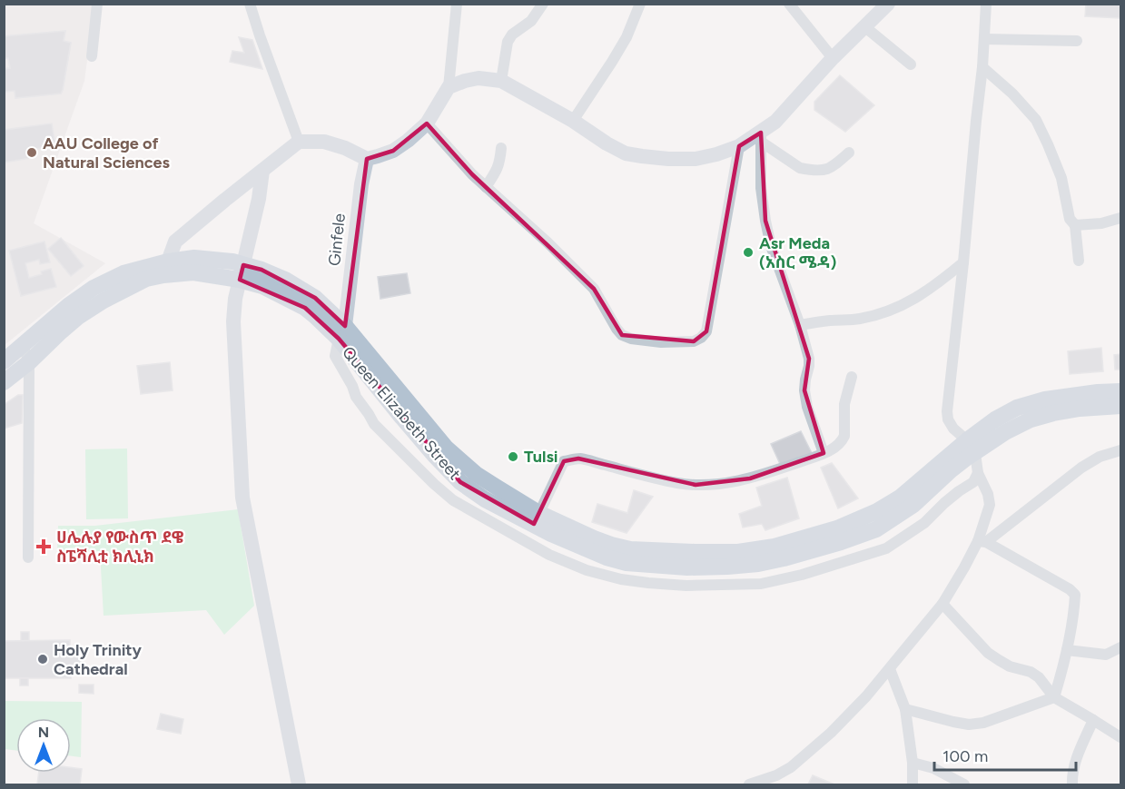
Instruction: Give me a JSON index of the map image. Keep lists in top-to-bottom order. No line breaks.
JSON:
{"streets":{"main road":["Queen Elizabeth Street"],"street":["Ginfele"]},"crossings":[["Ginfele","Queen Elizabeth Street"]],"places":{"other":["AAU College of Natural Sciences","Asr Meda (አስር ሜዳ)","Tulsi","Holy Trinity Cathedral"],"health":["ሀሌሉያ የውስጥ ደዌ ስፔሻሊቲ ክሊኒክ"]},"scale_bar":"100 m","north":"top"}
